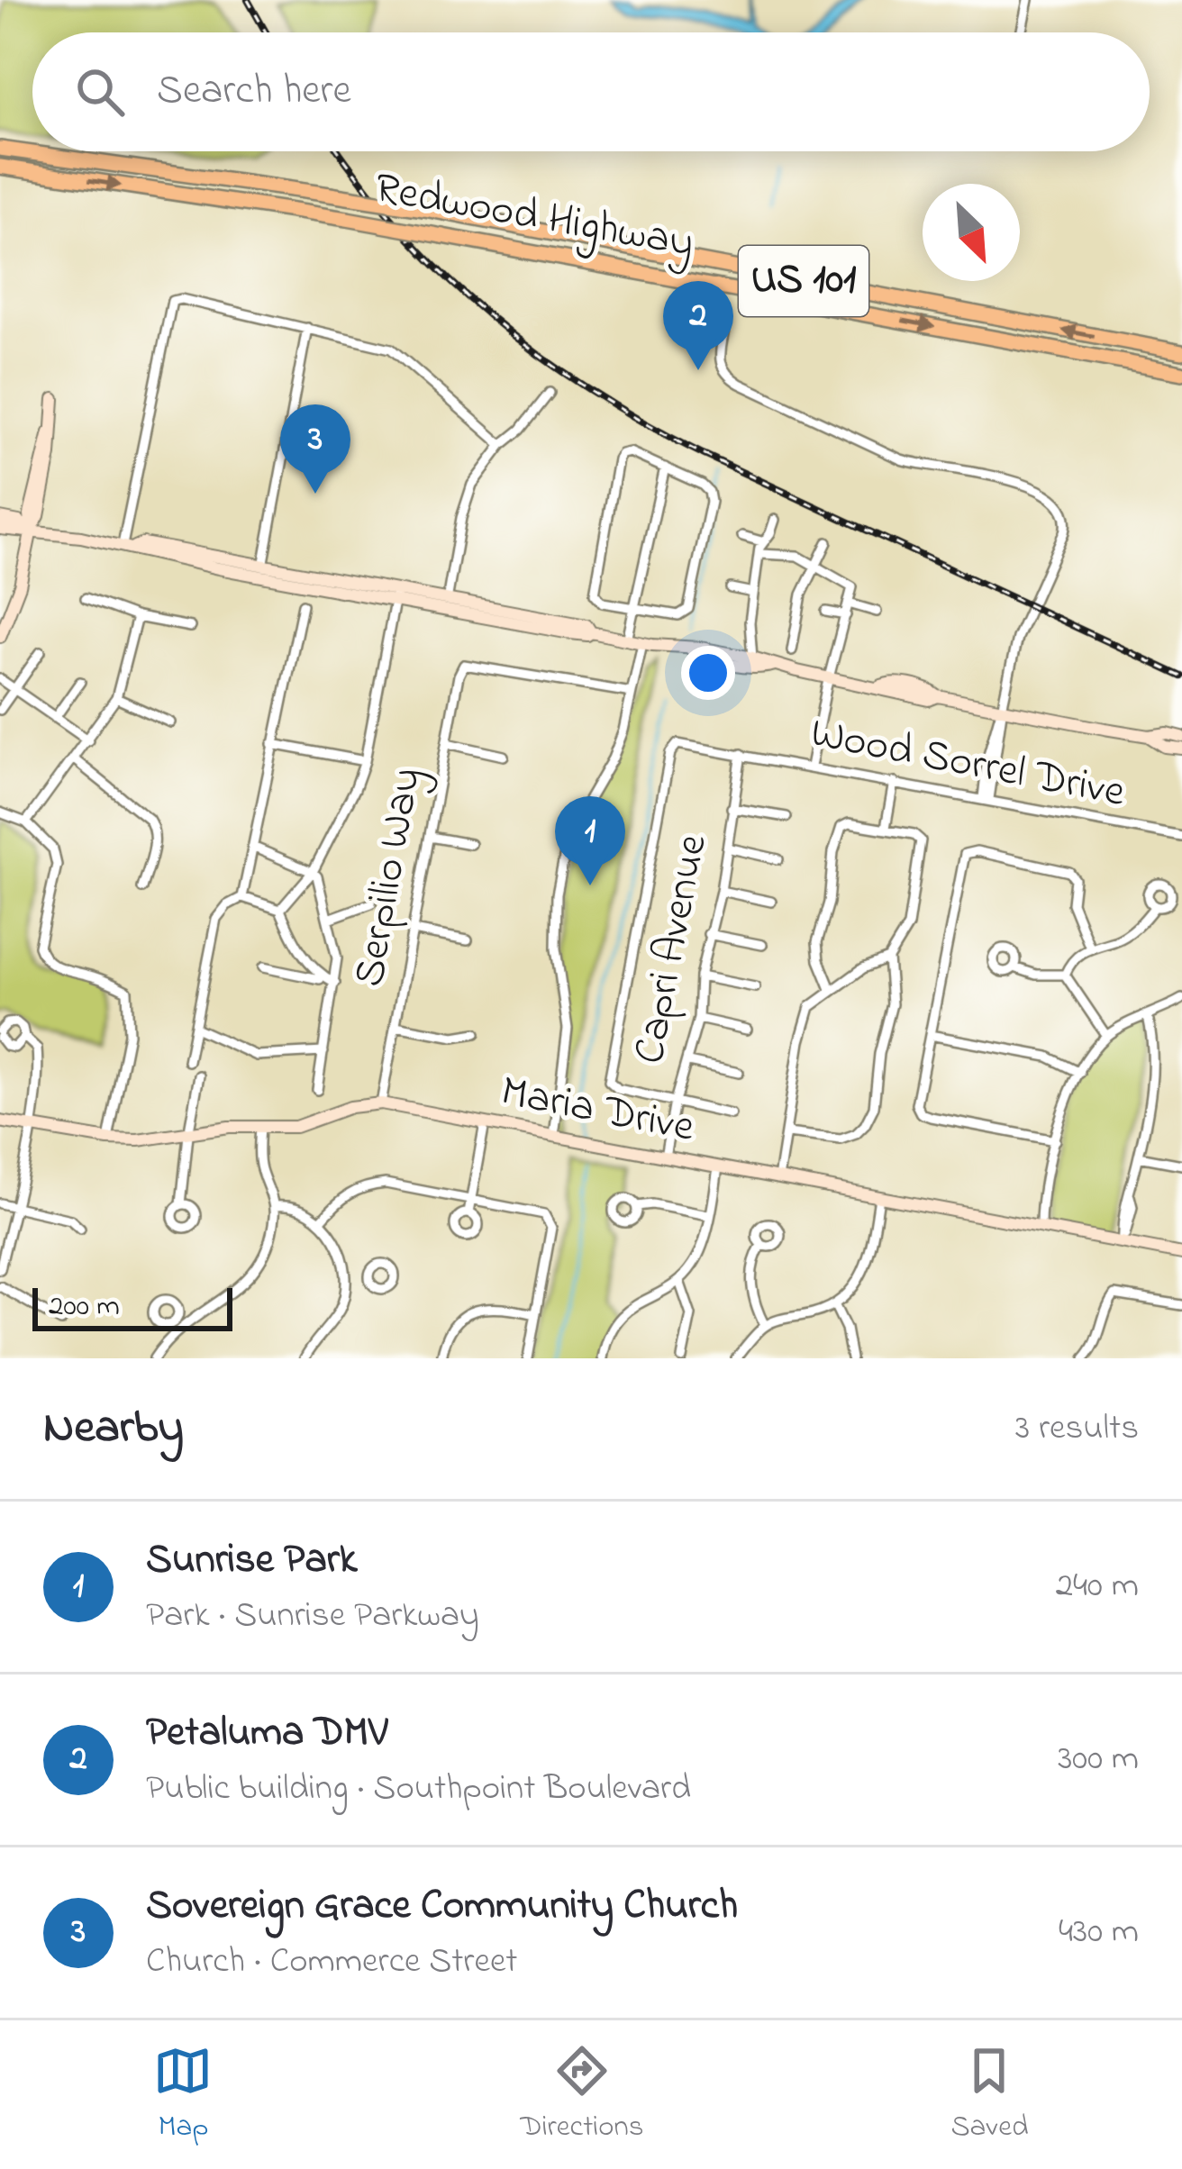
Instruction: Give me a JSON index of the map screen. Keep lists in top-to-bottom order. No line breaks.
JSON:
{"streets":{"highway":["Redwood Highway","US 101"],"street":["Wood Sorrel Drive","Serpilio Way","Capri Avenue","Maria Drive"]},"crossings":[["Wood Sorrel Drive","Capri Avenue"],["Serpilio Way","Maria Drive"],["Capri Avenue","Maria Drive"]],"scale_bar":"200 m","north":"bottom right","page":{"search":"Search here","pins":["2","3","1"],"scale":"200 m","heading":["Nearby","3 results"],"list":[{"mark":"1","name":"Sunrise Park","note":"Park · Sunrise Parkway","value":"240 m"},{"mark":"2","name":"Petaluma DMV","note":"Public building · Southpoint Boulevard","value":"300 m"},{"mark":"3","name":"Sovereign Grace Community Church","note":"Church · Commerce Street","value":"430 m"}],"nav":["Map","Directions","Saved"]}}
